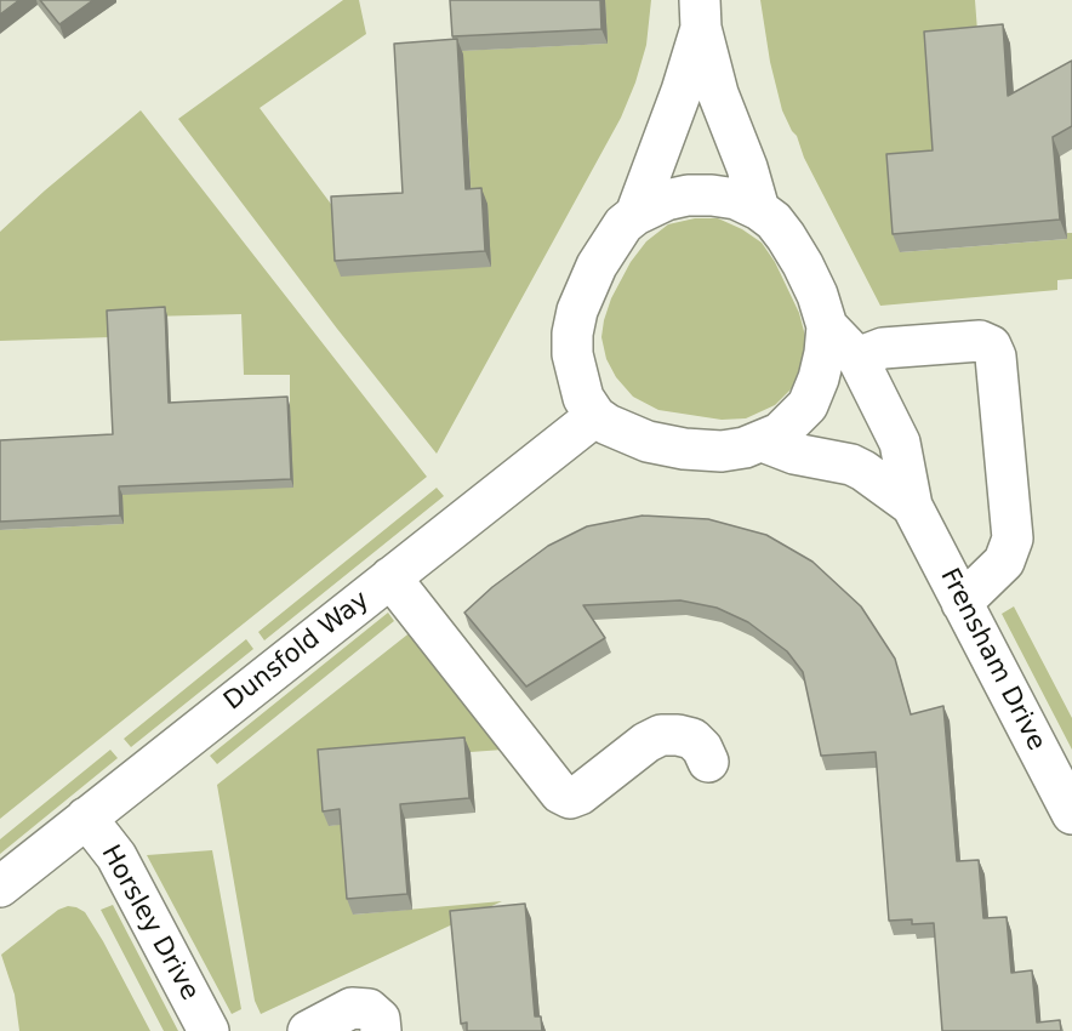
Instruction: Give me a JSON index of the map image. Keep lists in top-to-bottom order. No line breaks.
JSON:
{"streets":{"street":["Dunsfold Way","Frensham Drive","Horsley Drive"]},"crossings":[["Dunsfold Way","Frensham Drive"],["Dunsfold Way","Horsley Drive"]]}
